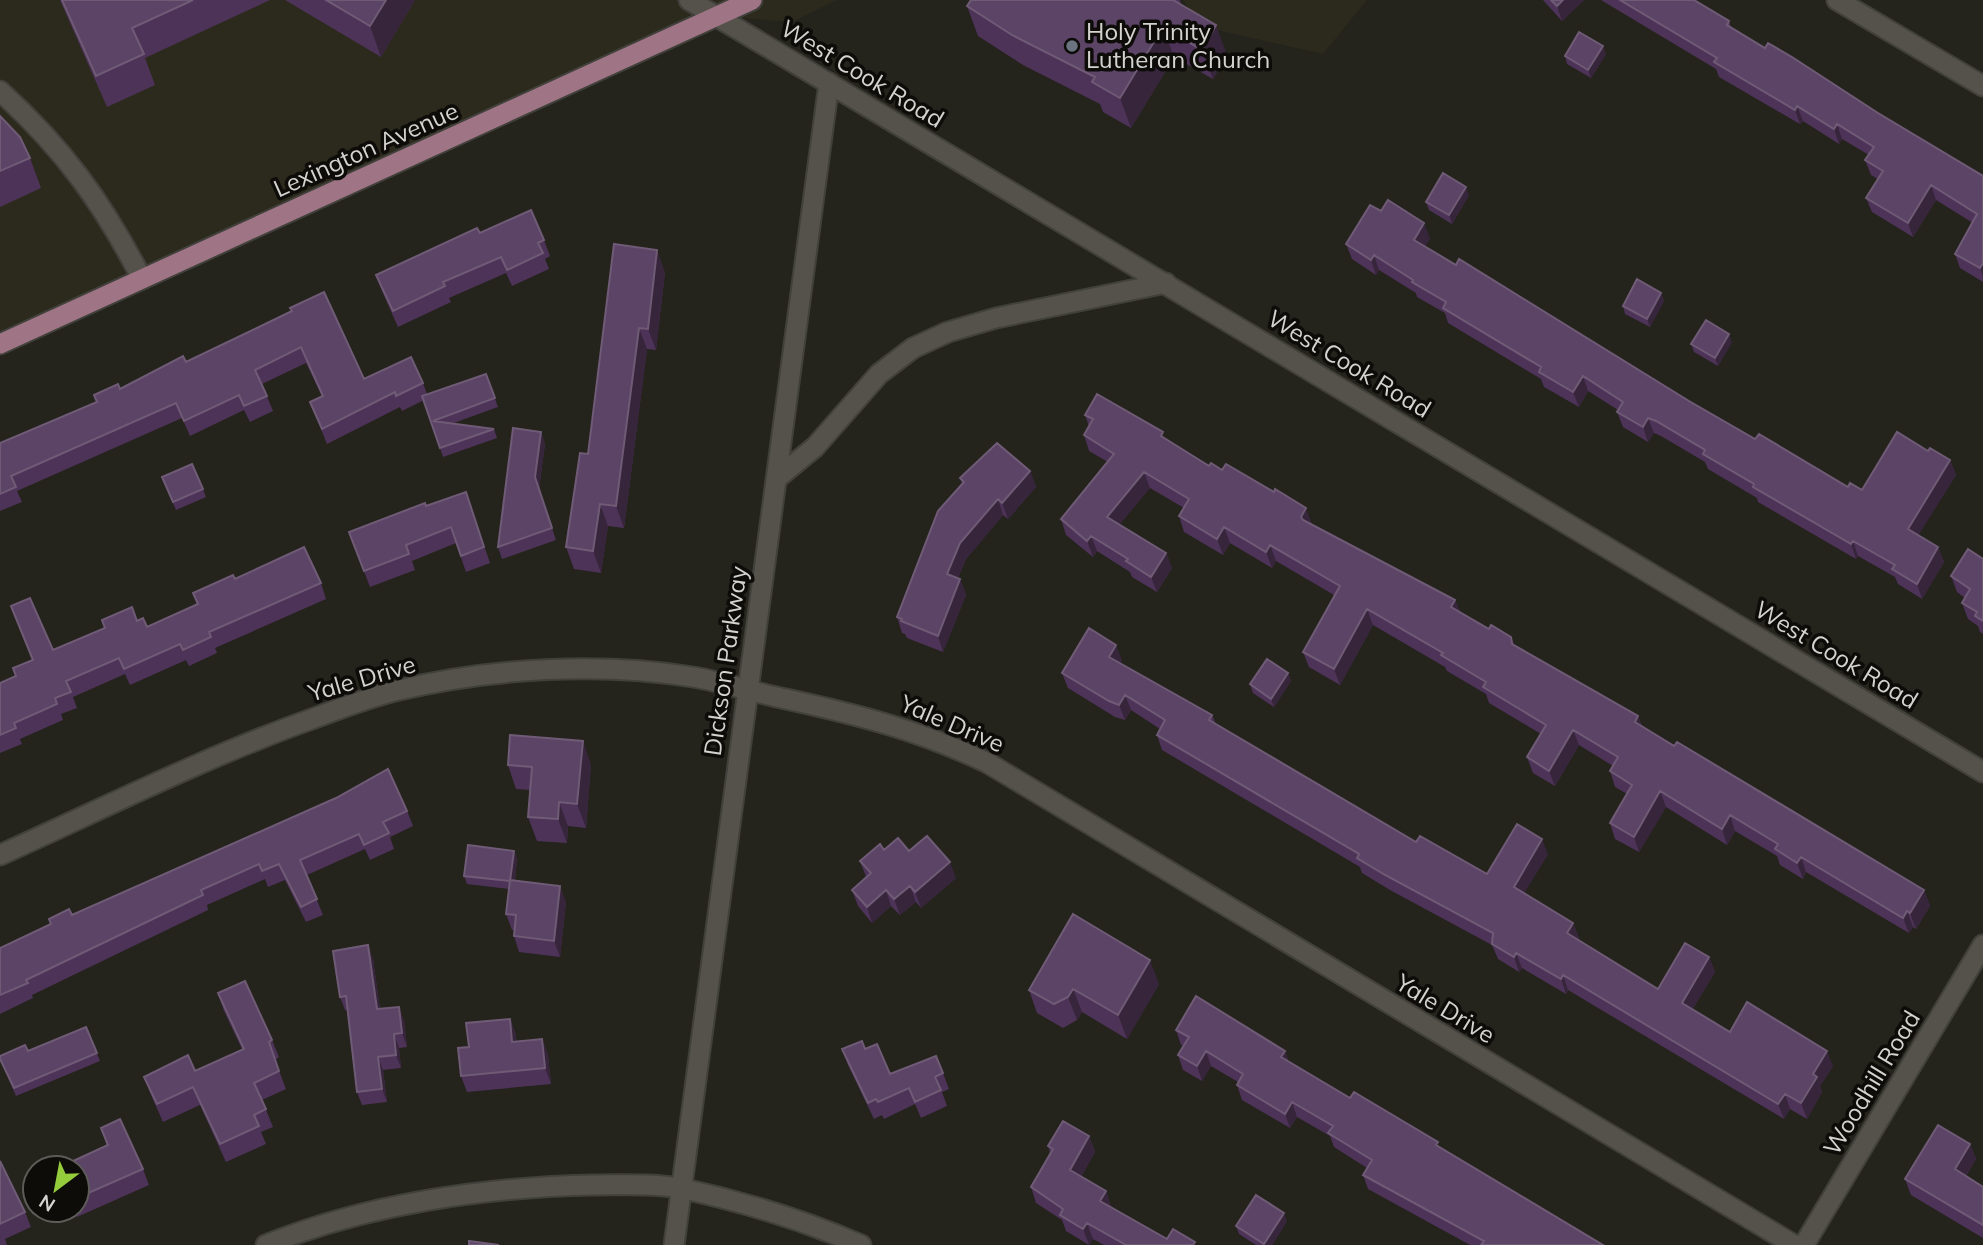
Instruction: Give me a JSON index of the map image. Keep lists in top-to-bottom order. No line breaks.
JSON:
{"streets":{"main road":["Lexington Avenue"],"street":["West Cook Road","Dickson Parkway","Yale Drive","Woodhill Road"]},"crossings":[["West Cook Road","Lexington Avenue"],["West Cook Road","Dickson Parkway"],["Dickson Parkway","Yale Drive"]],"places":["Holy Trinity Lutheran Church"],"north":"bottom left"}
